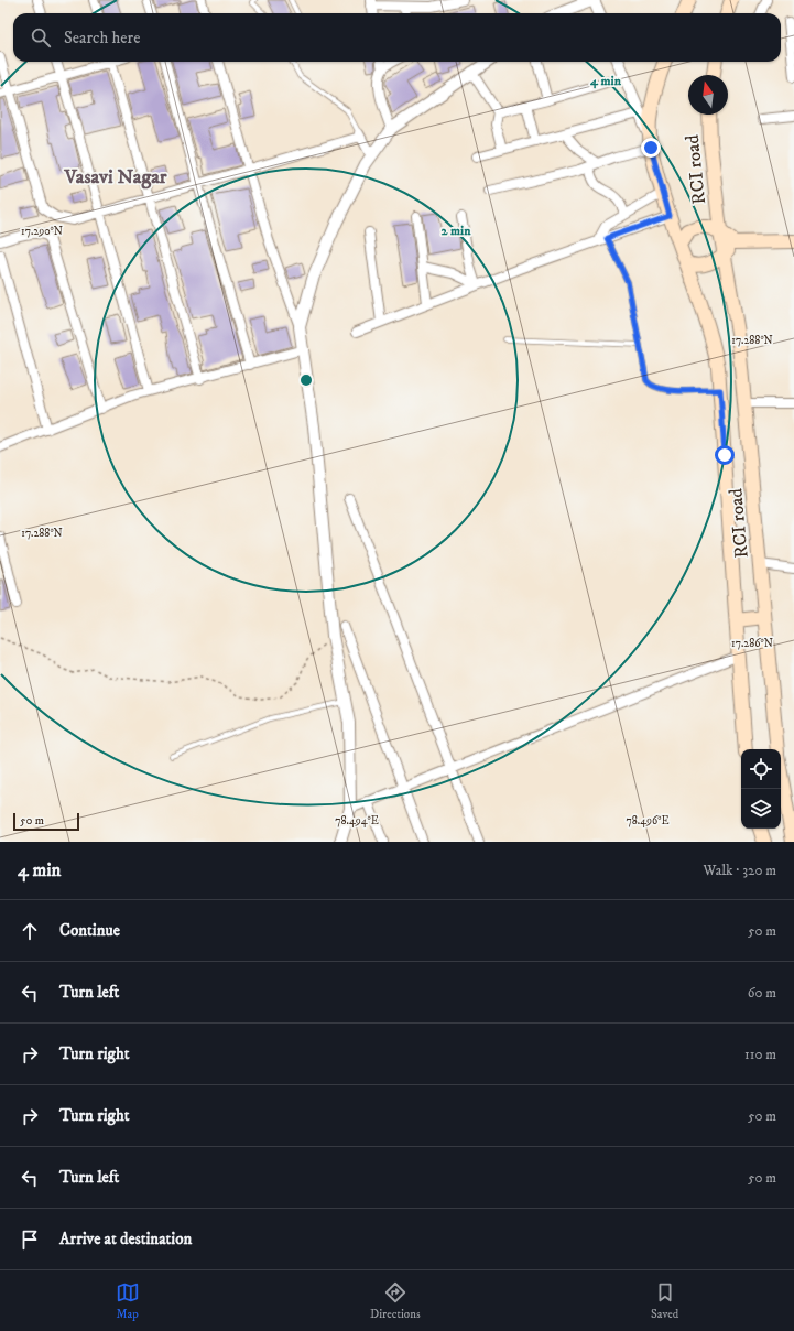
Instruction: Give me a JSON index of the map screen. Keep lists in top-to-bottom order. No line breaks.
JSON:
{"streets":{"main road":["RCI road"]},"districts":["Vasavi Nagar"],"scale_bar":"50 m","north":"top","page":{"search":"Search here","scale":"50 m","heading":["4 min","Walk · 320 m"],"list":[["Continue","50 m"],["Turn left","60 m"],["Turn right","110 m"],["Turn right","50 m"],["Turn left","50 m"],"Arrive at destination"],"nav":["Map","Directions","Saved"]},"coordinates":["17.290°N","17.288°N","17.286°N","78.494°E","78.496°E"],"rings":["4 min","2 min"]}
